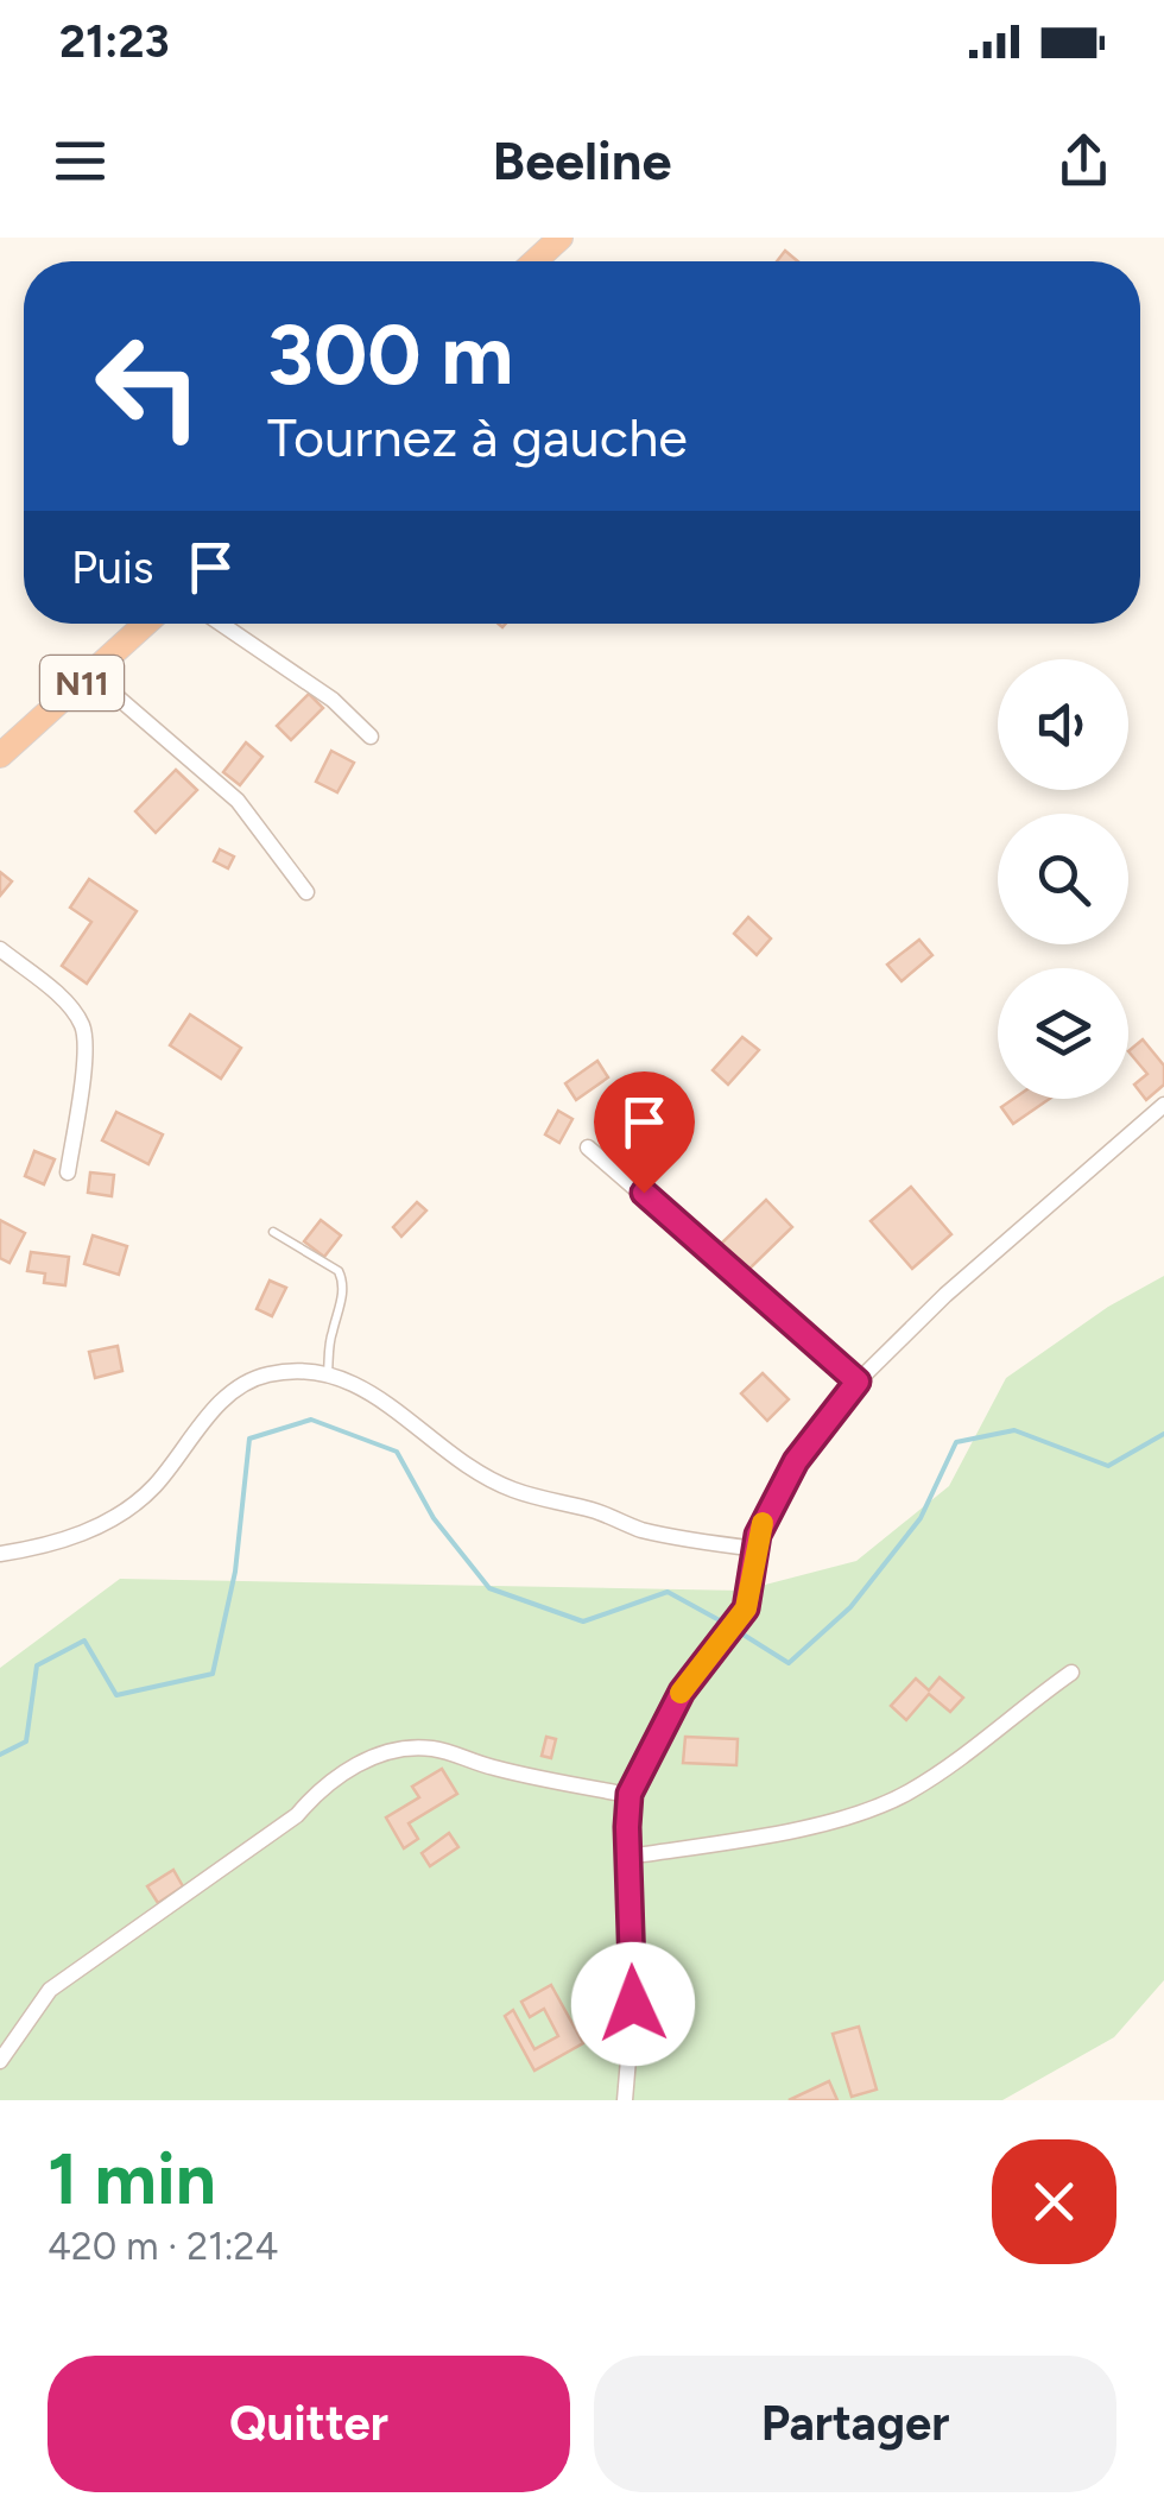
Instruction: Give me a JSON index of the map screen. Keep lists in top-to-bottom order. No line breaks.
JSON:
{"streets":{"highway":["N11"]},"page":{"status":"21:23","header":"Beeline","turn":["300 m","Tournez à gauche"],"then":"Puis","heading":["1 min","420 m · 21:24"],"buttons":["Quitter","Partager"]}}
